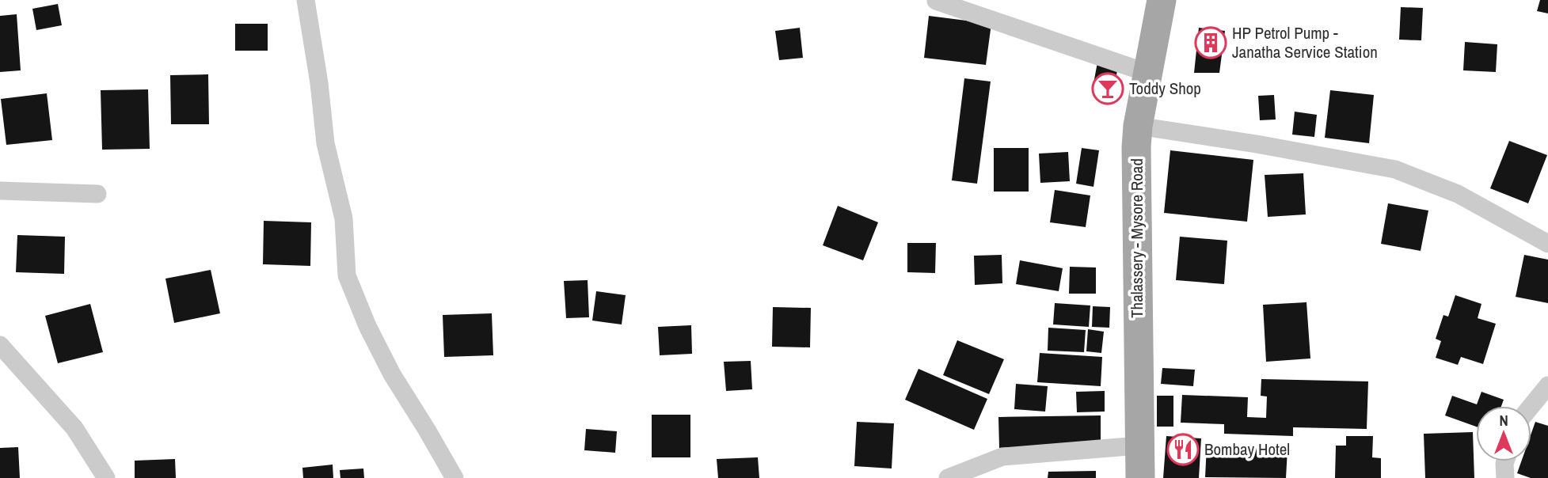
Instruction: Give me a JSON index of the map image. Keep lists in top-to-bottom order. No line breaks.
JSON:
{"streets":{"main road":["Thalassery - Mysore Road"]},"places":{"building":["HP Petrol Pump - Janatha Service Station"],"bar":["Toddy Shop"],"restaurant":["Bombay Hotel"]},"north":"top"}
